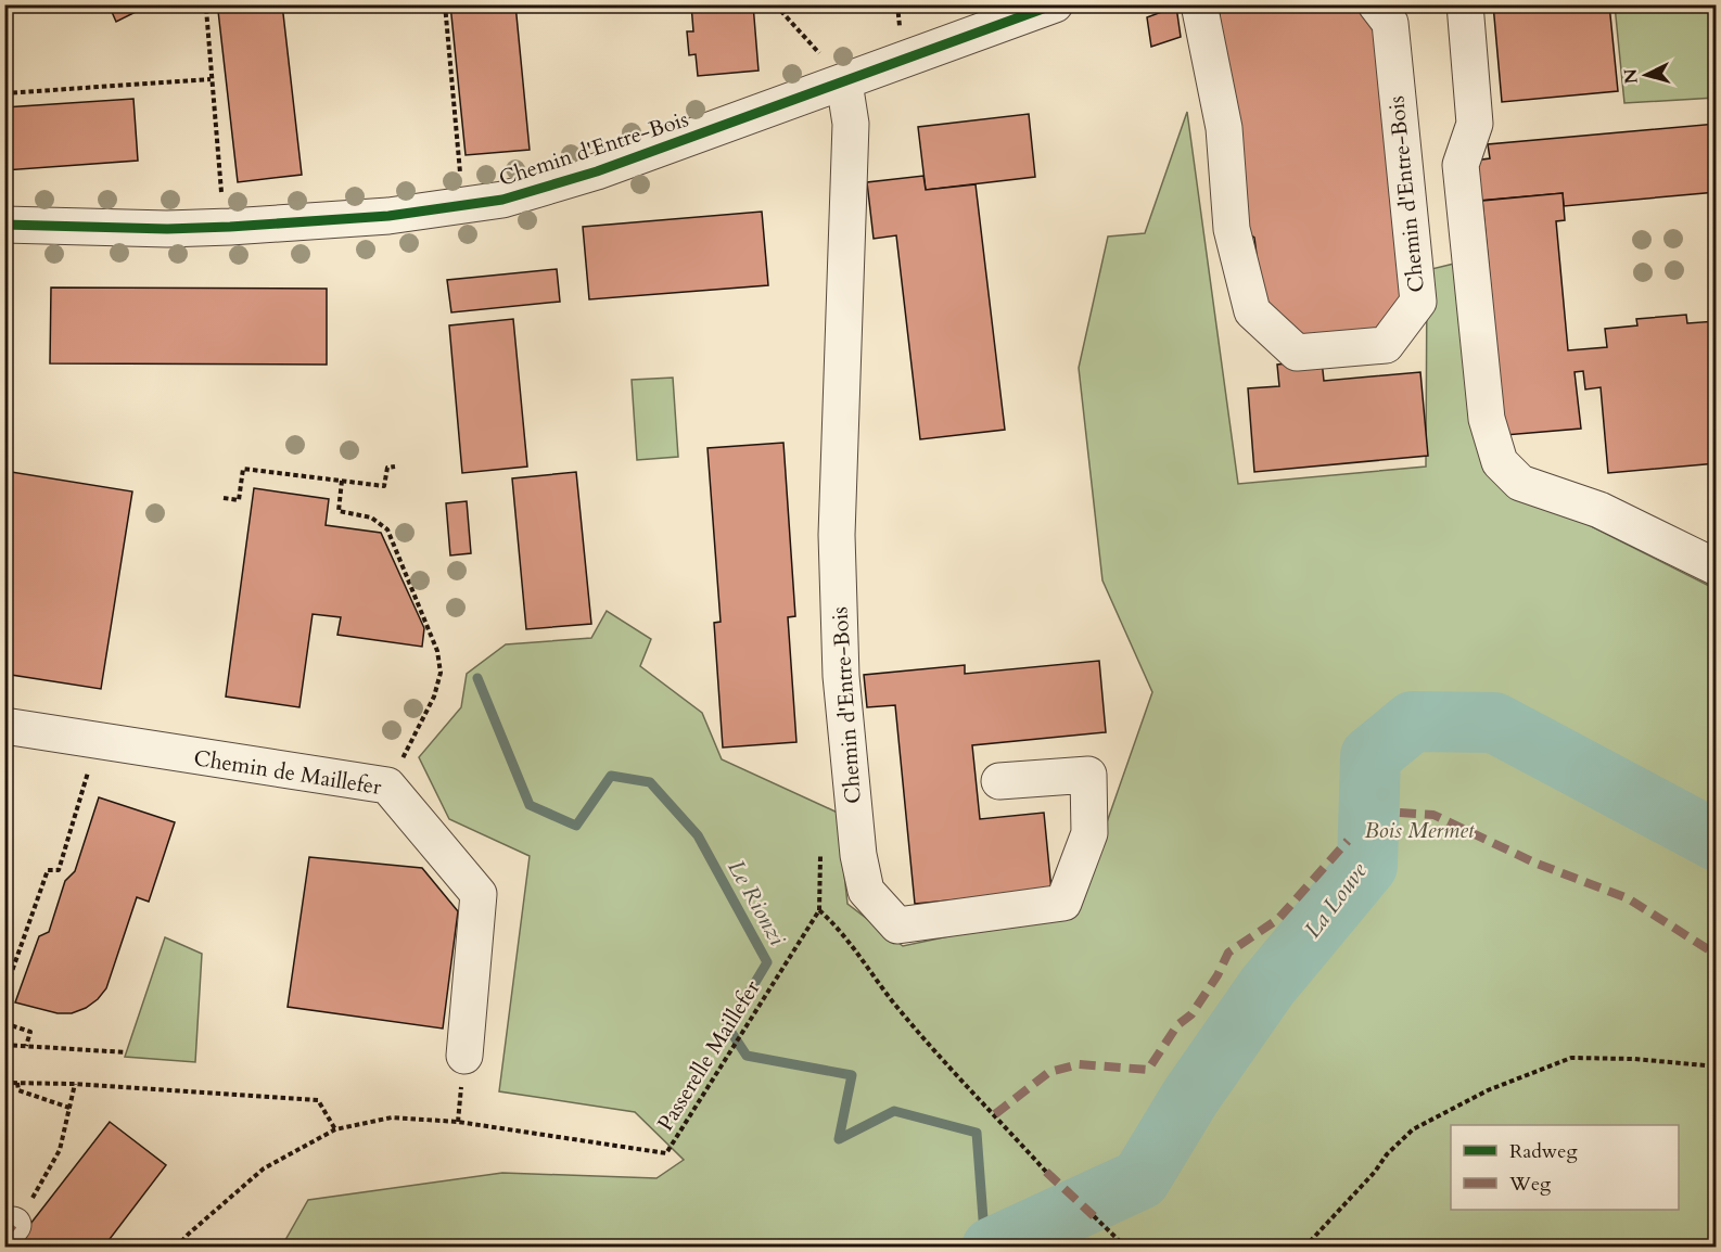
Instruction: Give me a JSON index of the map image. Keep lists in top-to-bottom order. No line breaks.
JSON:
{"streets":{"street":["Chemin d'Entre-Bois","Chemin de Maillefer"],"path":["Passerelle Maillefer"]},"water":["La Louve","Le Rionzi"],"parks":["Bois Mermet"],"legend":["Radweg","Weg"],"north":"left"}
